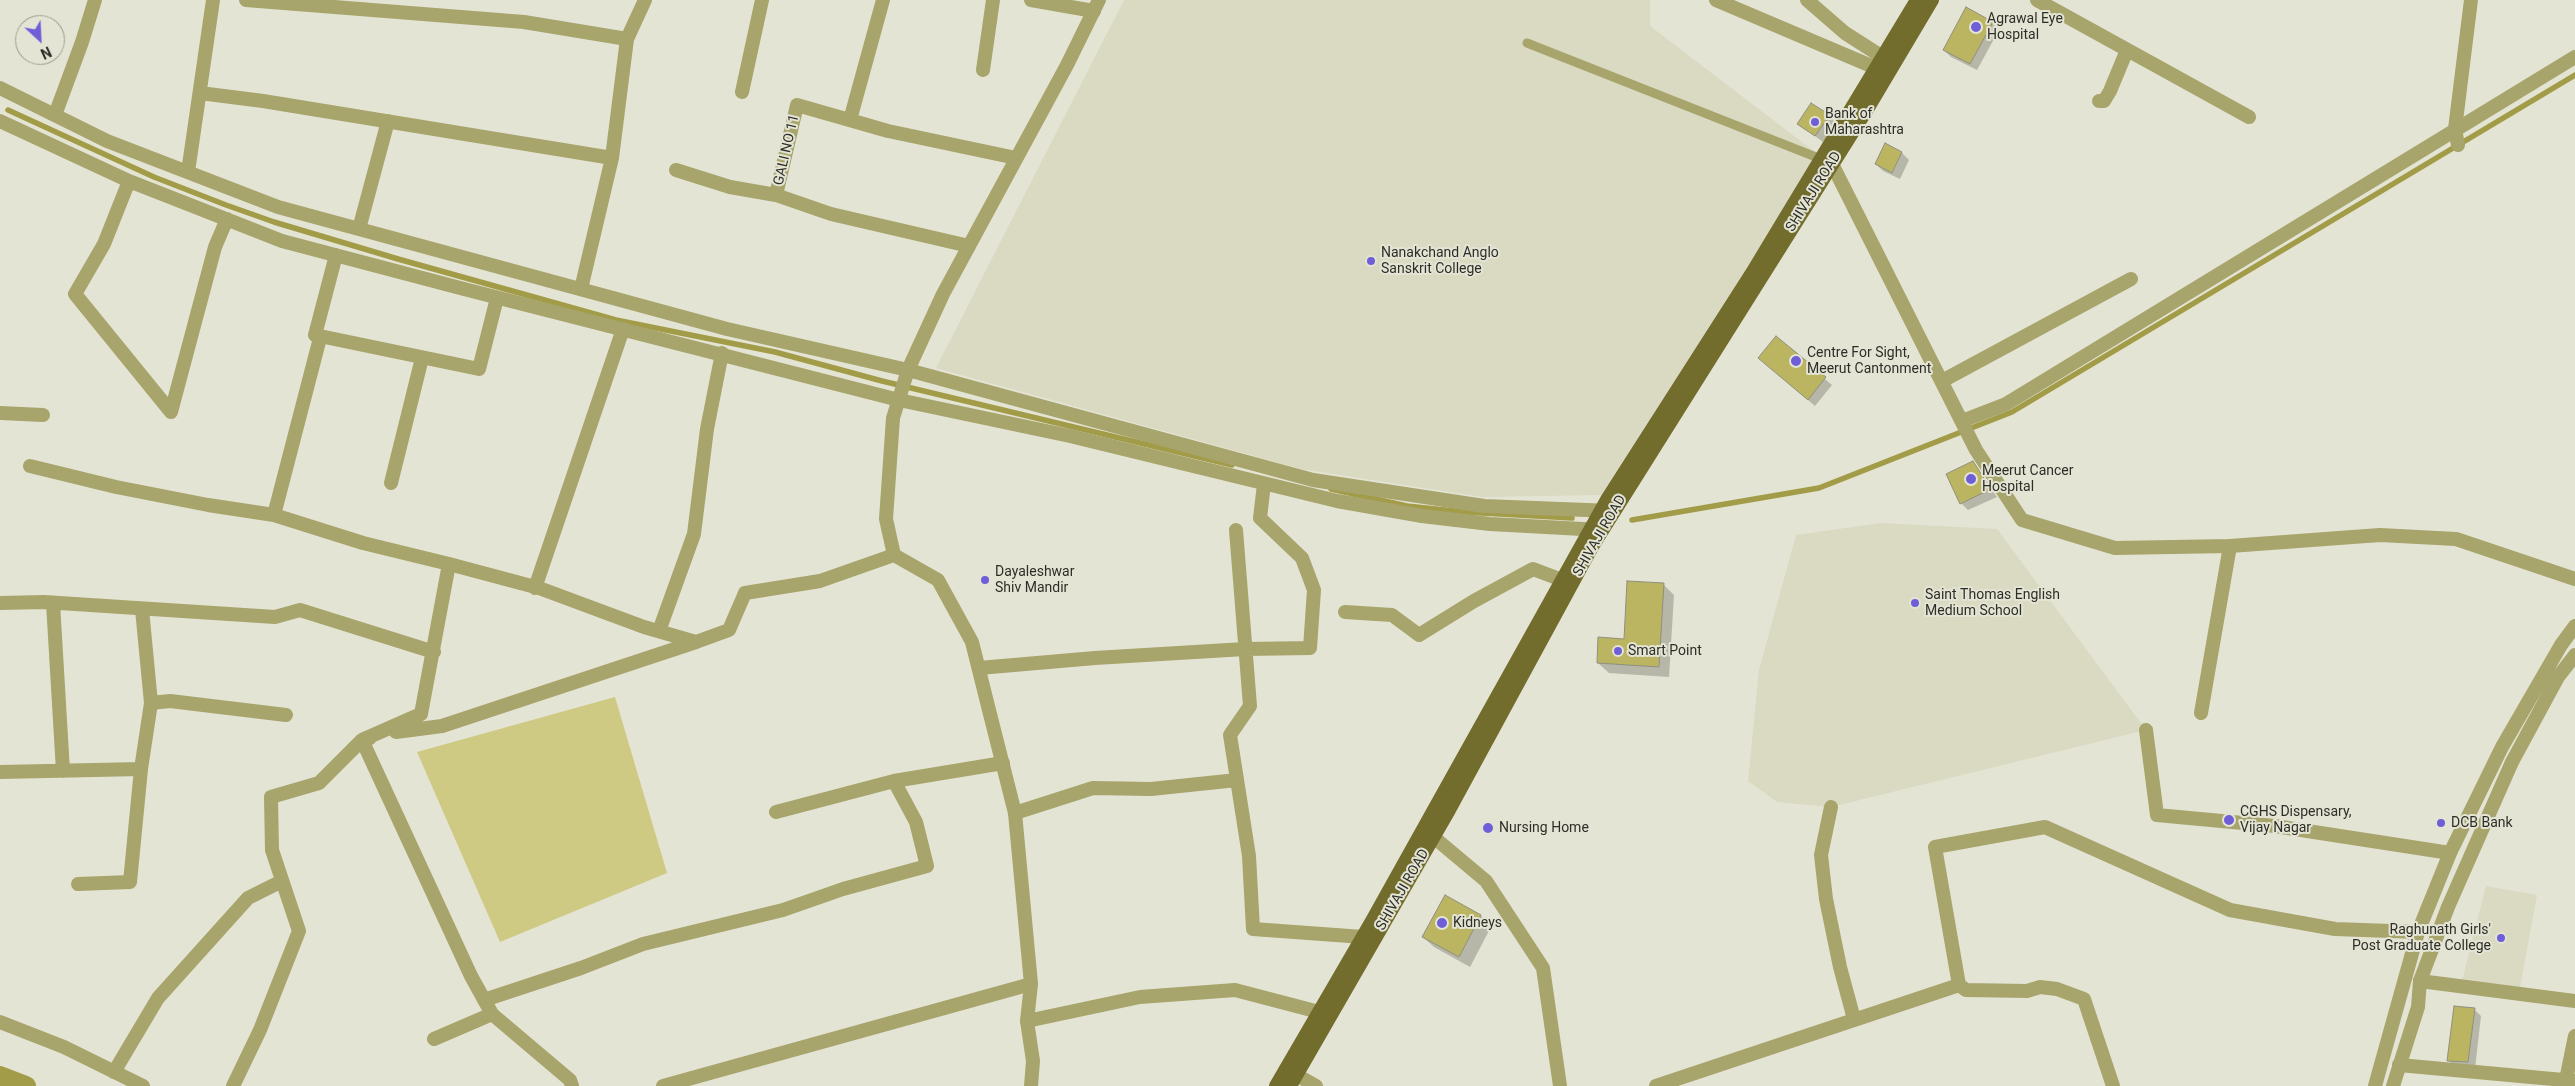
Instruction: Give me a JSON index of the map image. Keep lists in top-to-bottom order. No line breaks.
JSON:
{"streets":{"main road":["SHIVAJI ROAD"],"street":["GALI NO 11"]},"places":["Agrawal Eye Hospital","Bank of Maharashtra","Nanakchand Anglo Sanskrit College","Centre For Sight, Meerut Cantonment","Meerut Cancer Hospital","Dayaleshwar Shiv Mandir","Saint Thomas English Medium School","Smart Point","CGHS Dispensary, Vijay Nagar","DCB Bank","Nursing Home","Kidneys","Raghunath Girls' Post Graduate College"],"north":"bottom right"}
